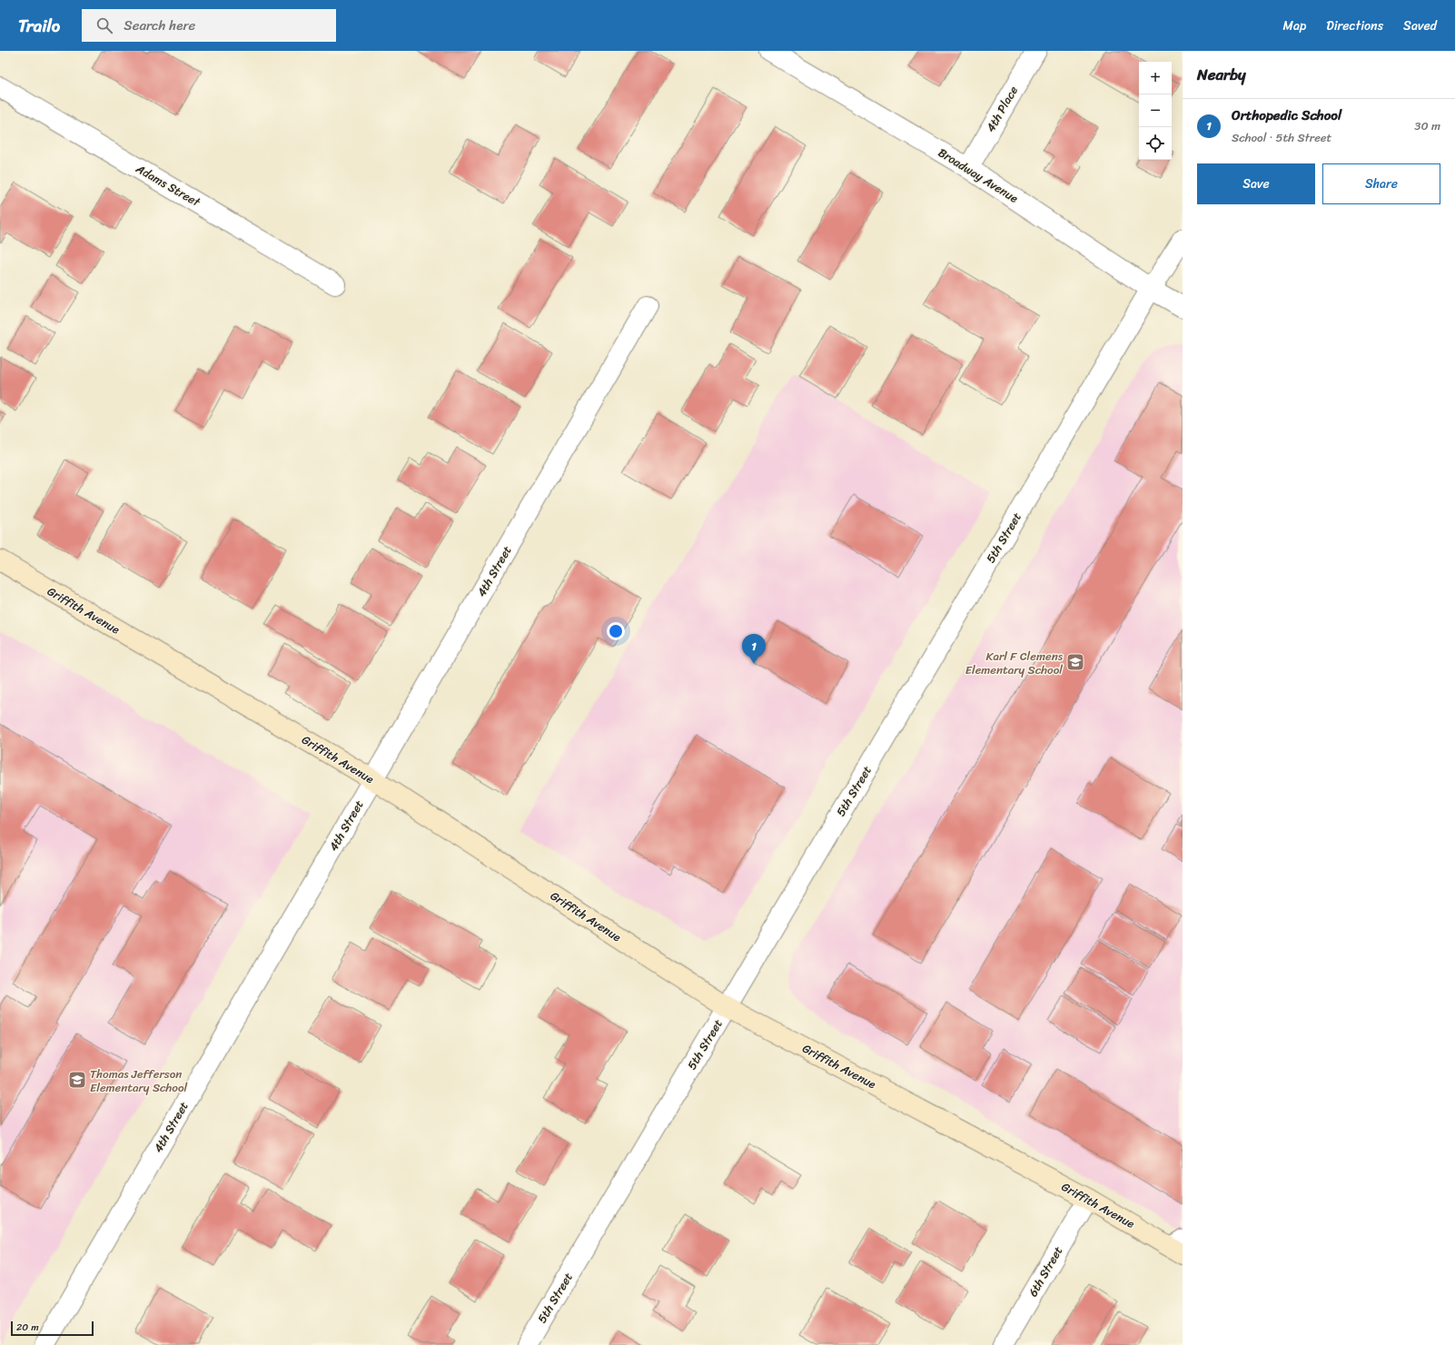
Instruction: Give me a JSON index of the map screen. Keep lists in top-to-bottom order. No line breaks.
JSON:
{"streets":{"main road":["Griffith Avenue"],"street":["4th Place","Broadway Avenue","Adams Street","5th Street","4th Street","6th Street"]},"crossings":[["4th Place","Broadway Avenue"],["Broadway Avenue","5th Street"],["5th Street","Griffith Avenue"],["4th Street","Griffith Avenue"],["Griffith Avenue","6th Street"]],"places":{"school or university":["Karl F Clemens Elementary School","Thomas Jefferson Elementary School"]},"scale_bar":"20 m","page":{"header":"Trailo","search":"Search here","nav":["Map","Directions","Saved"],"heading":"Nearby","map_buttons":["+","−"],"list":[{"mark":"1","name":"Orthopedic School","note":"School · 5th Street","value":"30 m"}],"buttons":["Save","Share"],"pins":"1","scale":"20 m"}}
